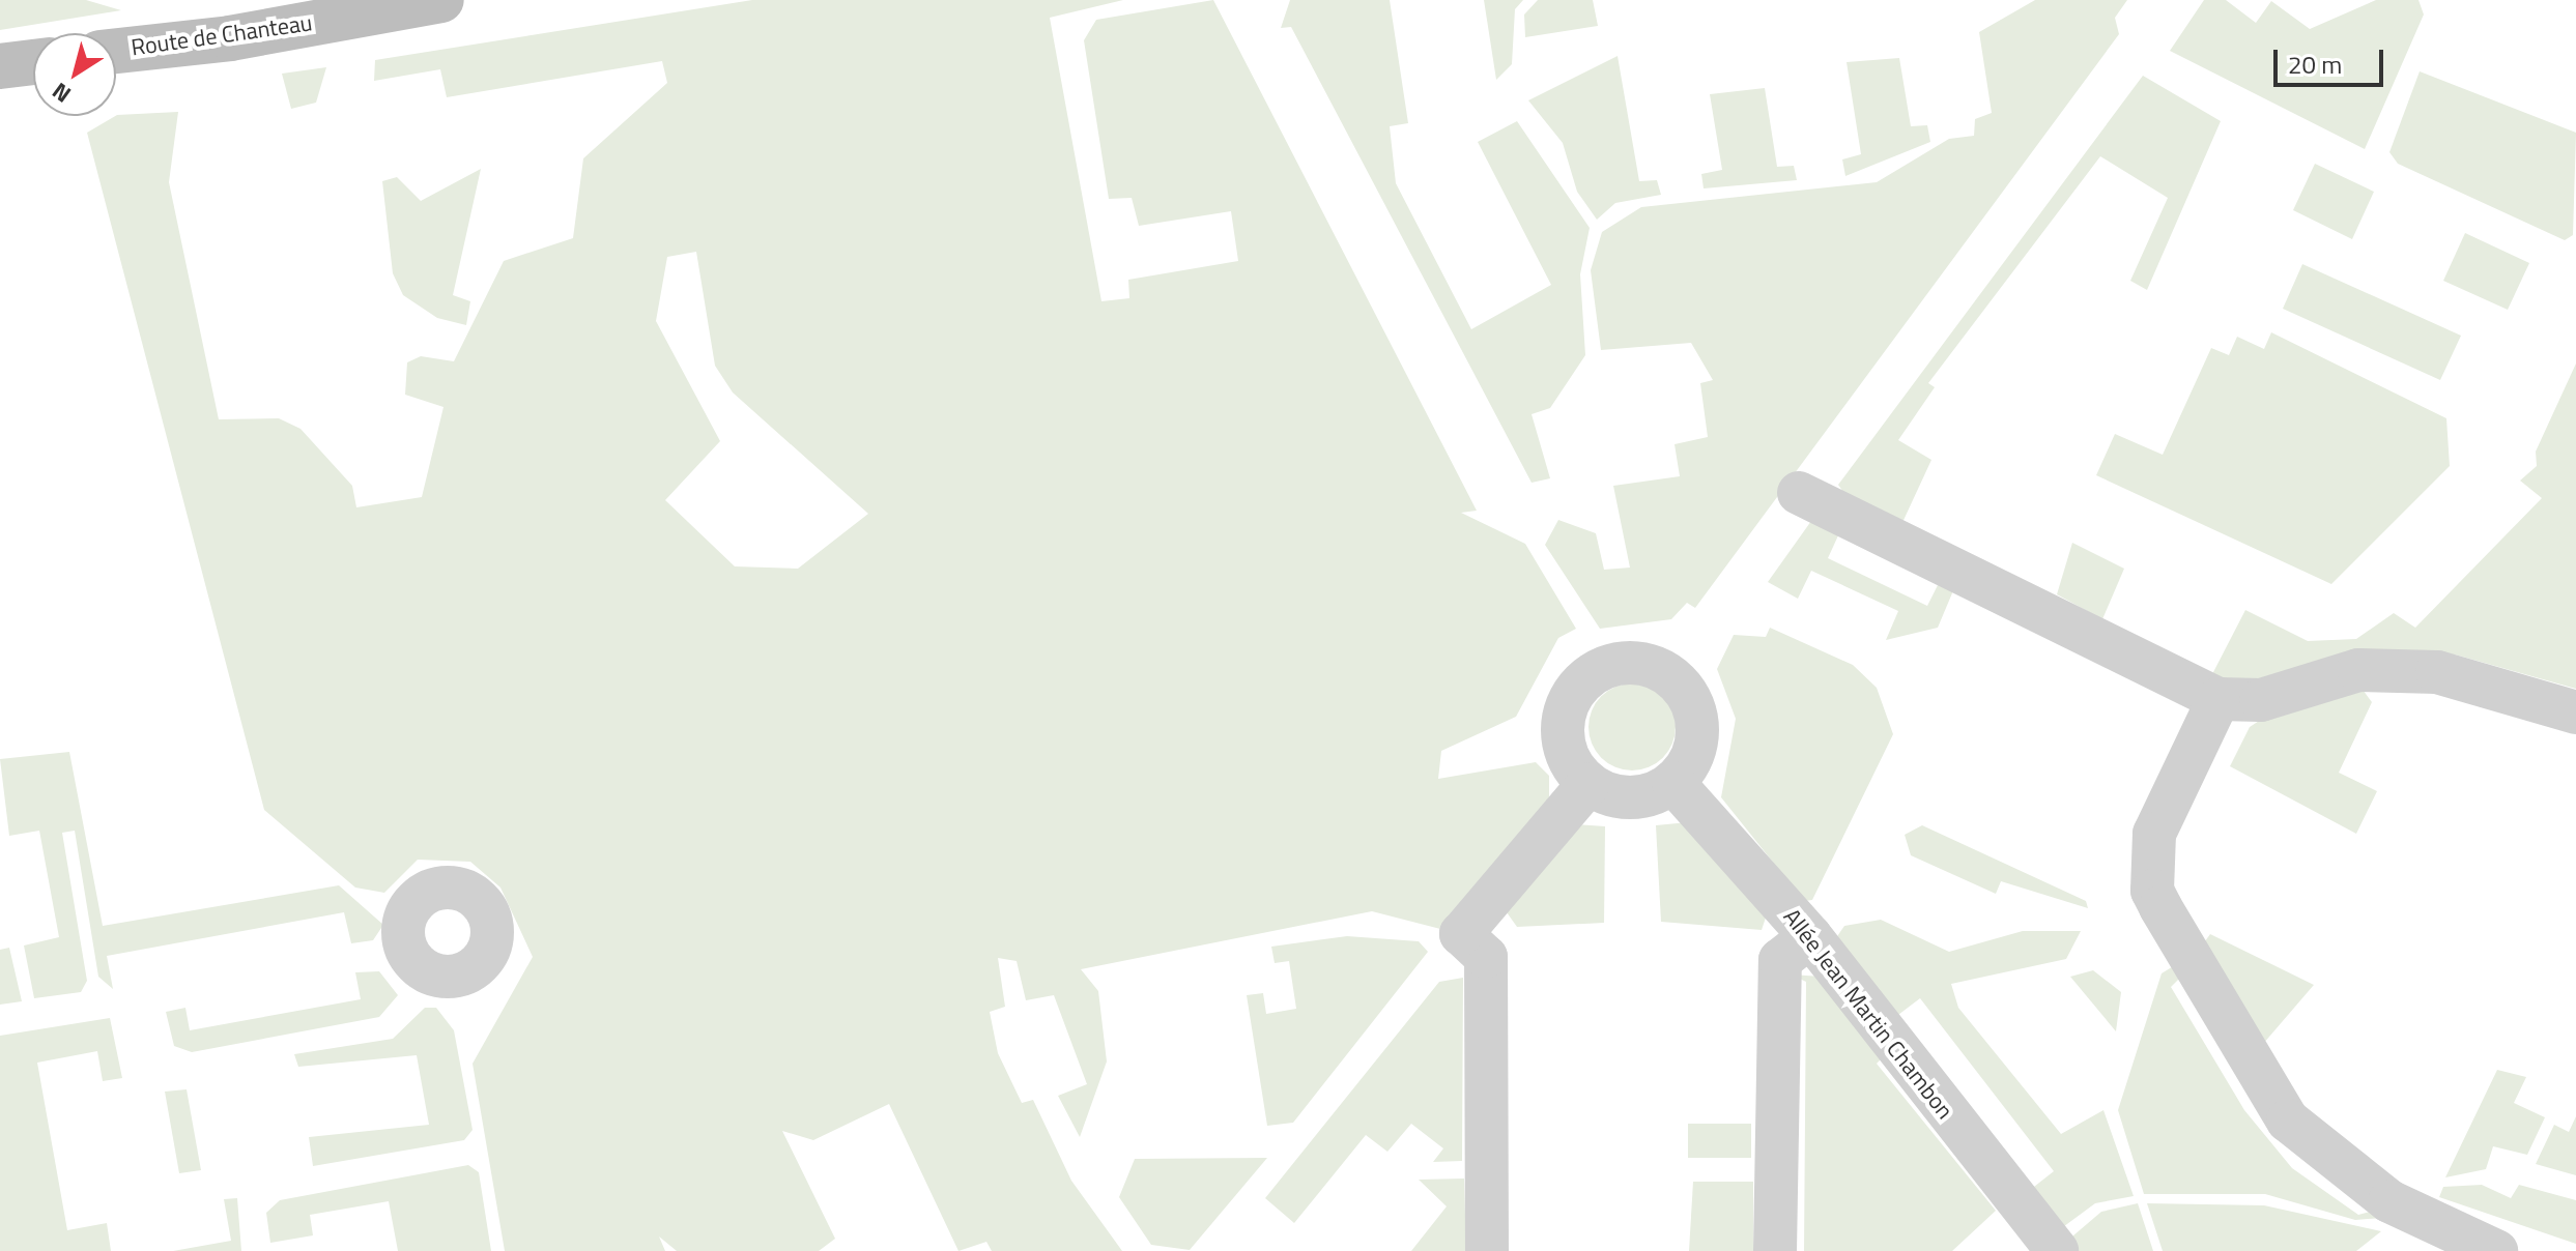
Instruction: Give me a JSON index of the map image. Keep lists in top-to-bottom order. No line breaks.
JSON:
{"streets":{"main road":["Route de Chanteau"],"street":["Allée Jean Martin Chambon"]},"scale_bar":"20 m","north":"bottom left"}
